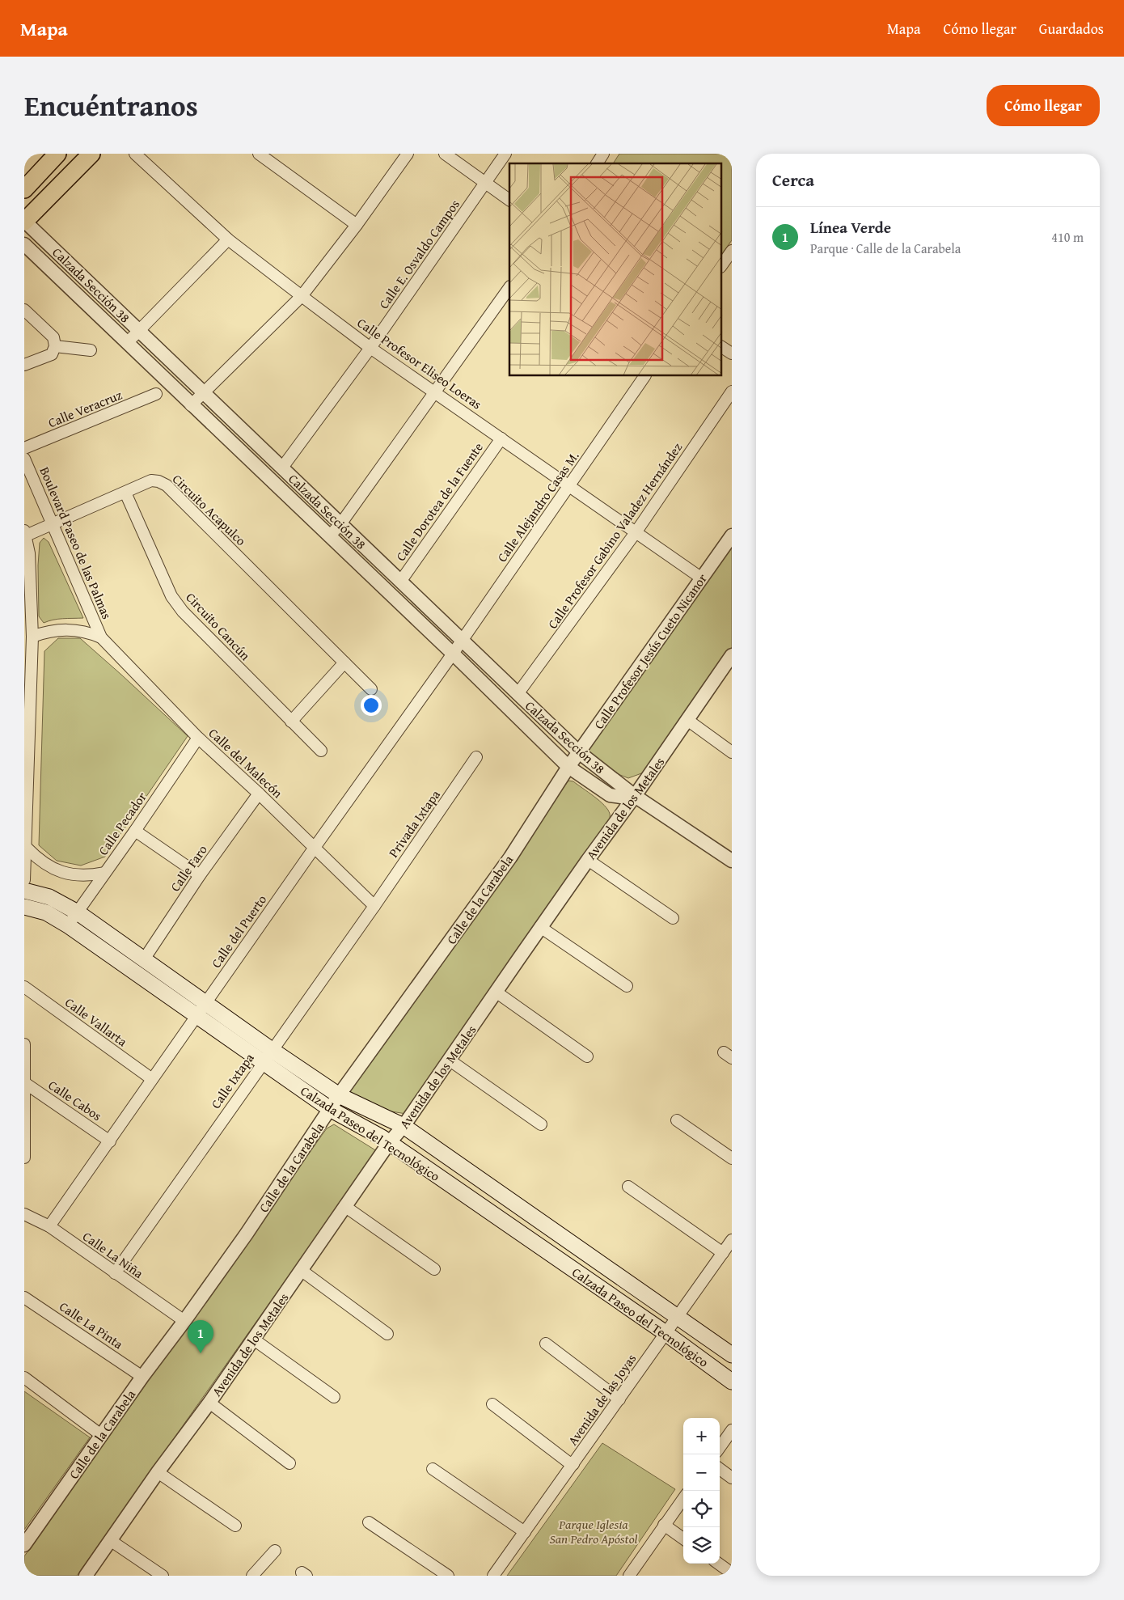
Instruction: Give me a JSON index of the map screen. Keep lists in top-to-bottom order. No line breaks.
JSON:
{"streets":{"main road":["Calzada Paseo del Tecnológico"],"street":["Calle E. Osvaldo Campos","Calzada Sección 38","Calle Profesor Eliseo Loeras","Calle Veracruz","Calle Dorotea de la Fuente","Calle Alejandro Casas M.","Circuito Acapulco","Calle Profesor Gabino Valadez Hernández","Boulevard Paseo de las Palmas","Circuito Cancún","Calle Profesor Jesús Cueto Nicanor","Calle del Malecón","Avenida de los Metales","Calle Pecador","Privada Ixtapa","Calle Faro","Calle de la Carabela","Calle del Puerto","Calle Vallarta","Calle Ixtapa","Calle Cabos","Calle La Niña","Calle La Pinta","Avenida de las Joyas"]},"crossings":[["Calle E. Osvaldo Campos","Calzada Sección 38"],["Calle E. Osvaldo Campos","Calle Profesor Eliseo Loeras"],["Calzada Sección 38","Calle Dorotea de la Fuente"],["Calzada Sección 38","Calle Alejandro Casas M."],["Calzada Sección 38","Calle Profesor Gabino Valadez Hernández"],["Calzada Sección 38","Calle Profesor Jesús Cueto Nicanor"],["Calzada Sección 38","Avenida de los Metales"],["Calzada Sección 38","Calle de la Carabela"],["Calzada Sección 38","Calle del Puerto"],["Calle Profesor Eliseo Loeras","Calle Dorotea de la Fuente"],["Calle Profesor Eliseo Loeras","Calle Alejandro Casas M."],["Calle Profesor Eliseo Loeras","Calle Profesor Gabino Valadez Hernández"],["Calle Profesor Eliseo Loeras","Calle Profesor Jesús Cueto Nicanor"],["Calle Alejandro Casas M.","Calle del Puerto"],["Circuito Acapulco","Boulevard Paseo de las Palmas"],["Circuito Acapulco","Circuito Cancún"],["Boulevard Paseo de las Palmas","Calle del Malecón"],["Calle Profesor Jesús Cueto Nicanor","Calle de la Carabela"],["Calle del Malecón","Calle Pecador"],["Calle del Malecón","Privada Ixtapa"],["Calle del Malecón","Calle Faro"],["Calle del Malecón","Calle del Puerto"],["Calle del Malecón","Calle Ixtapa"],["Avenida de los Metales","Calzada Paseo del Tecnológico"],["Calle Pecador","Calzada Paseo del Tecnológico"],["Privada Ixtapa","Calle Ixtapa"],["Calle Faro","Calzada Paseo del Tecnológico"],["Calle de la Carabela","Calzada Paseo del Tecnológico"],["Calle de la Carabela","Calle La Niña"],["Calle de la Carabela","Calle La Pinta"],["Calle del Puerto","Calle Vallarta"],["Calle del Puerto","Calle Cabos"],["Calle del Puerto","Calzada Paseo del Tecnológico"],["Calle del Puerto","Calle La Niña"],["Calle Ixtapa","Calzada Paseo del Tecnológico"],["Calle Ixtapa","Calle La Niña"],["Calzada Paseo del Tecnológico","Avenida de las Joyas"]],"parks":["Parque Iglesia San Pedro Apóstol"],"page":{"header":"Mapa","nav":["Mapa","Cómo llegar","Guardados"],"title":"Encuéntranos","buttons":"Cómo llegar","heading":"Cerca","list":[{"mark":"1","name":"Línea Verde","note":"Parque · Calle de la Carabela","value":"410 m"}],"pins":"1","map_buttons":["+","−"]}}
